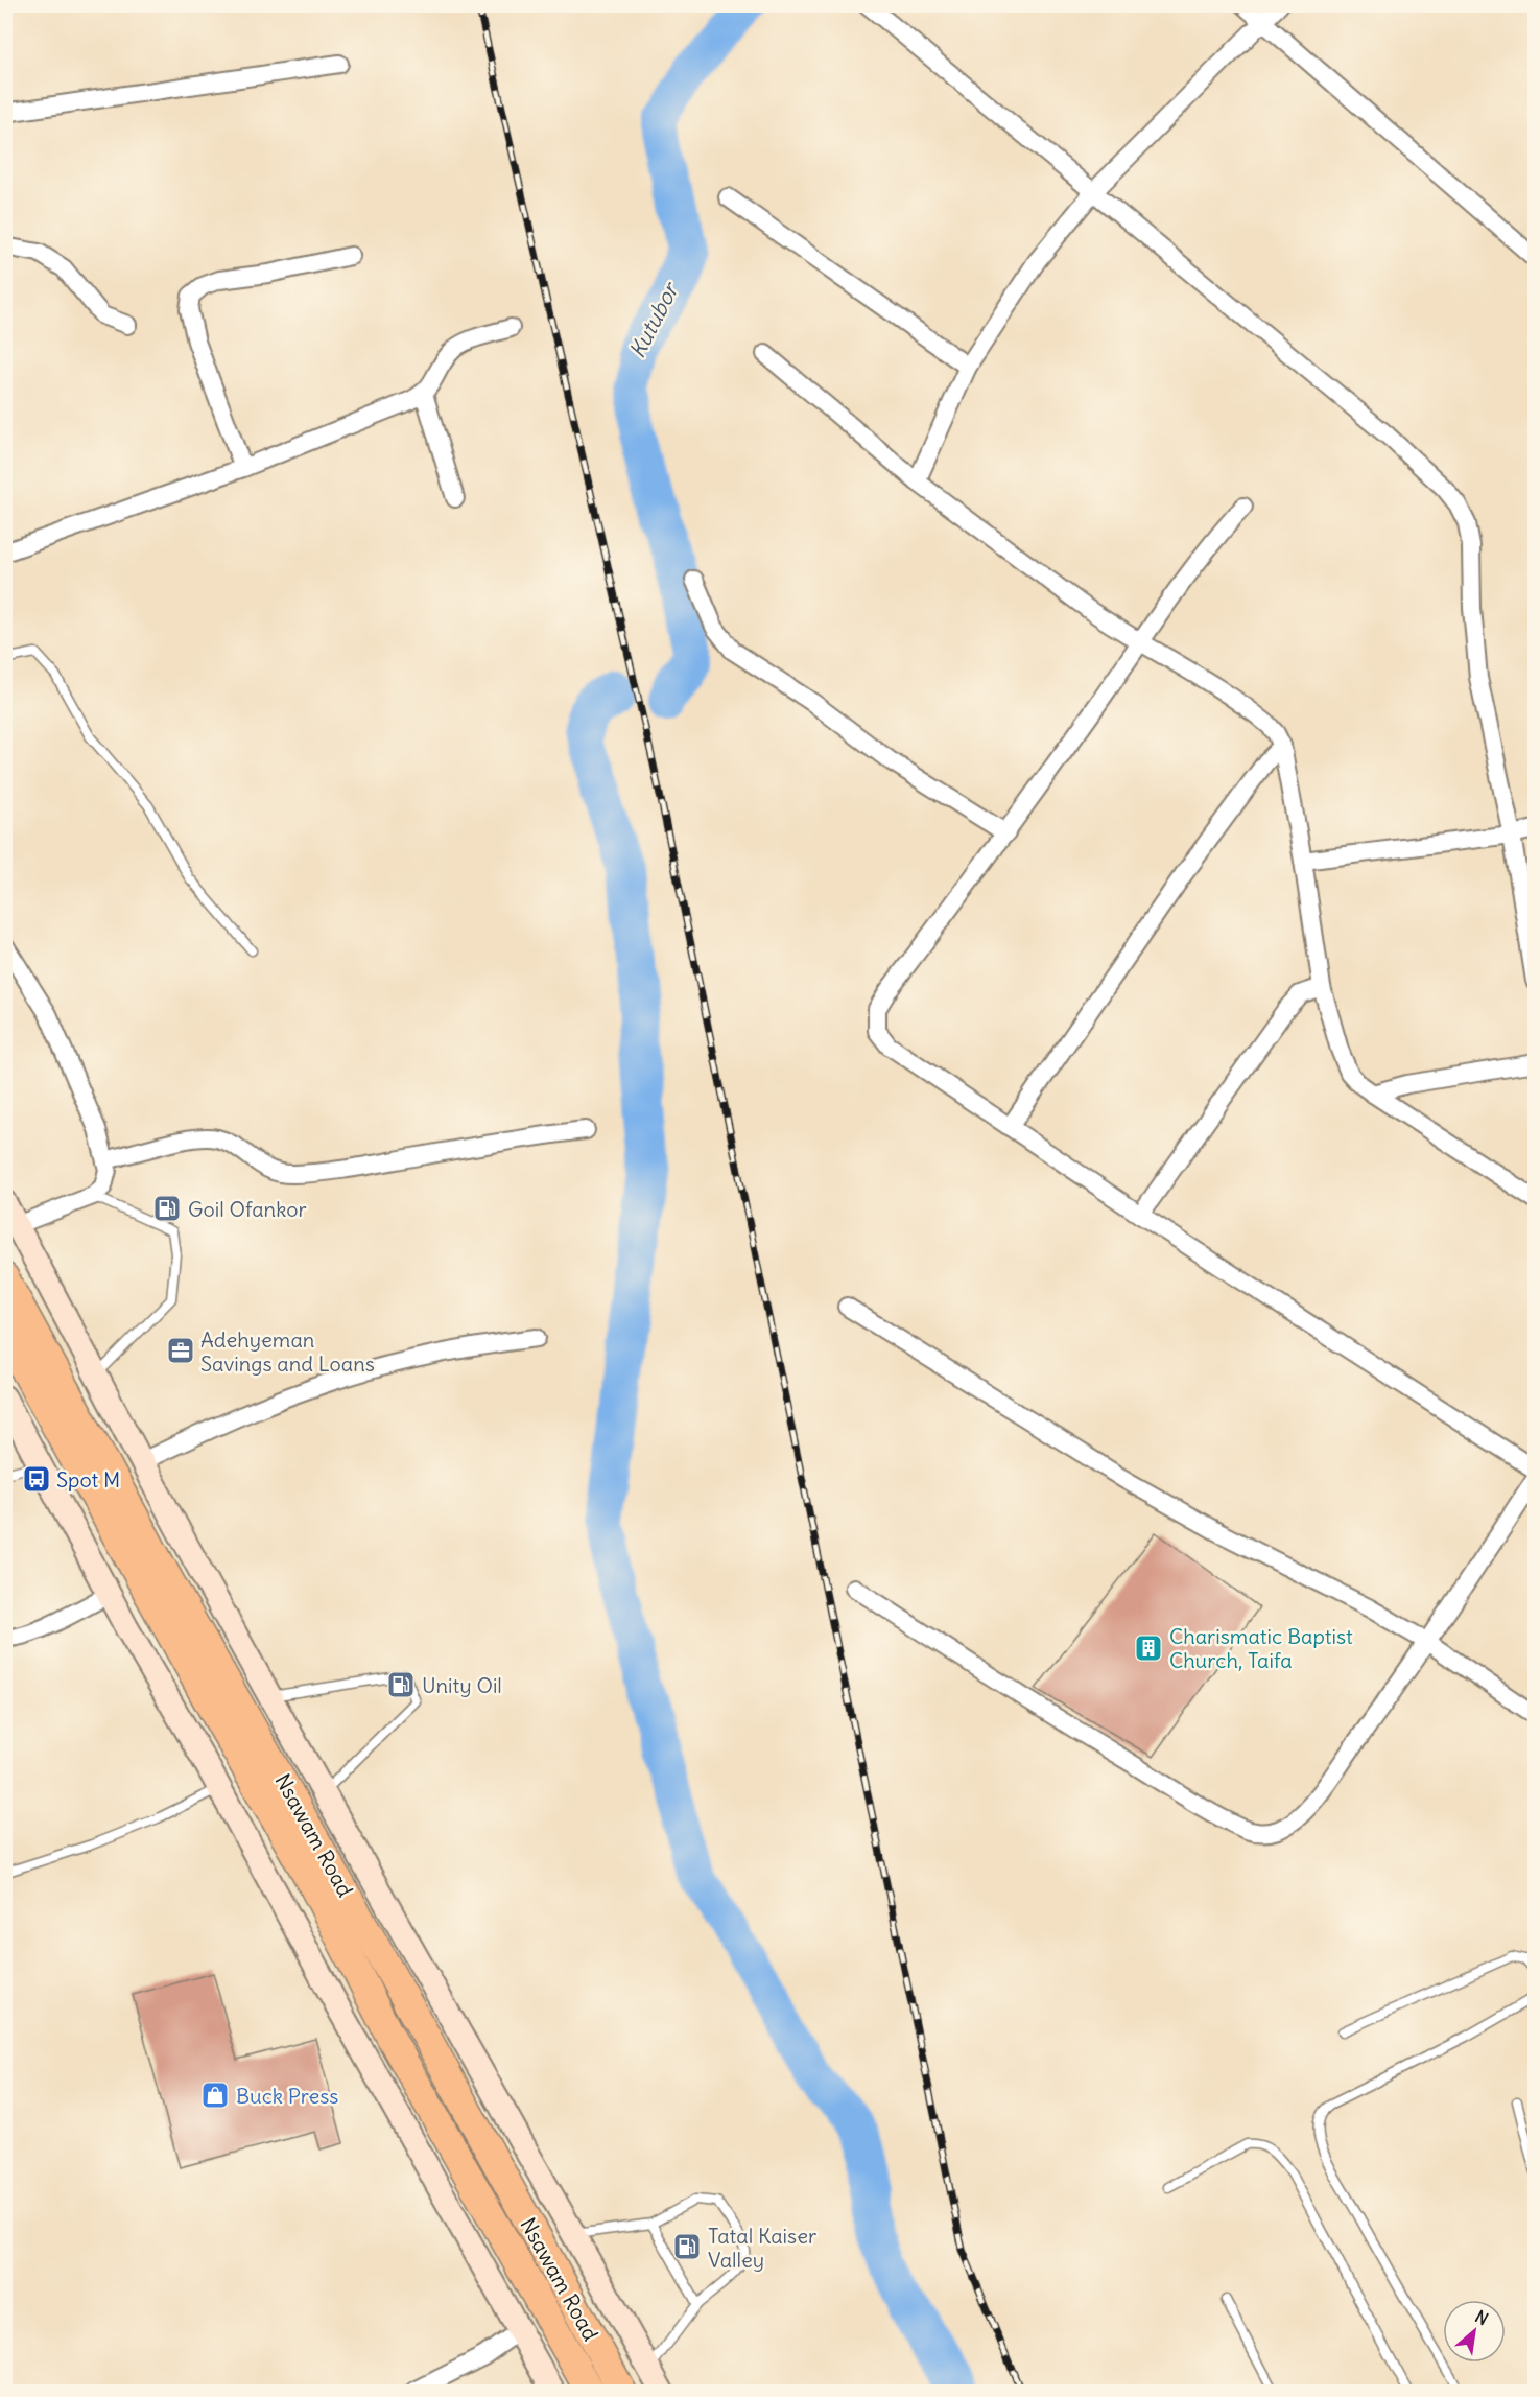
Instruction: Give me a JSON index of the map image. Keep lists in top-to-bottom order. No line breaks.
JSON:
{"streets":{"highway":["Nsawam Road"]},"water":["Kutubor"],"places":{"fuel station":["Goil Ofankor","Unity Oil","Tatal Kaiser Valley"],"office":["Adehyeman Savings and Loans"],"bus stop":["Spot M"],"building":["Charismatic Baptist Church, Taifa"],"shop":["Buck Press"]},"north":"top right"}
